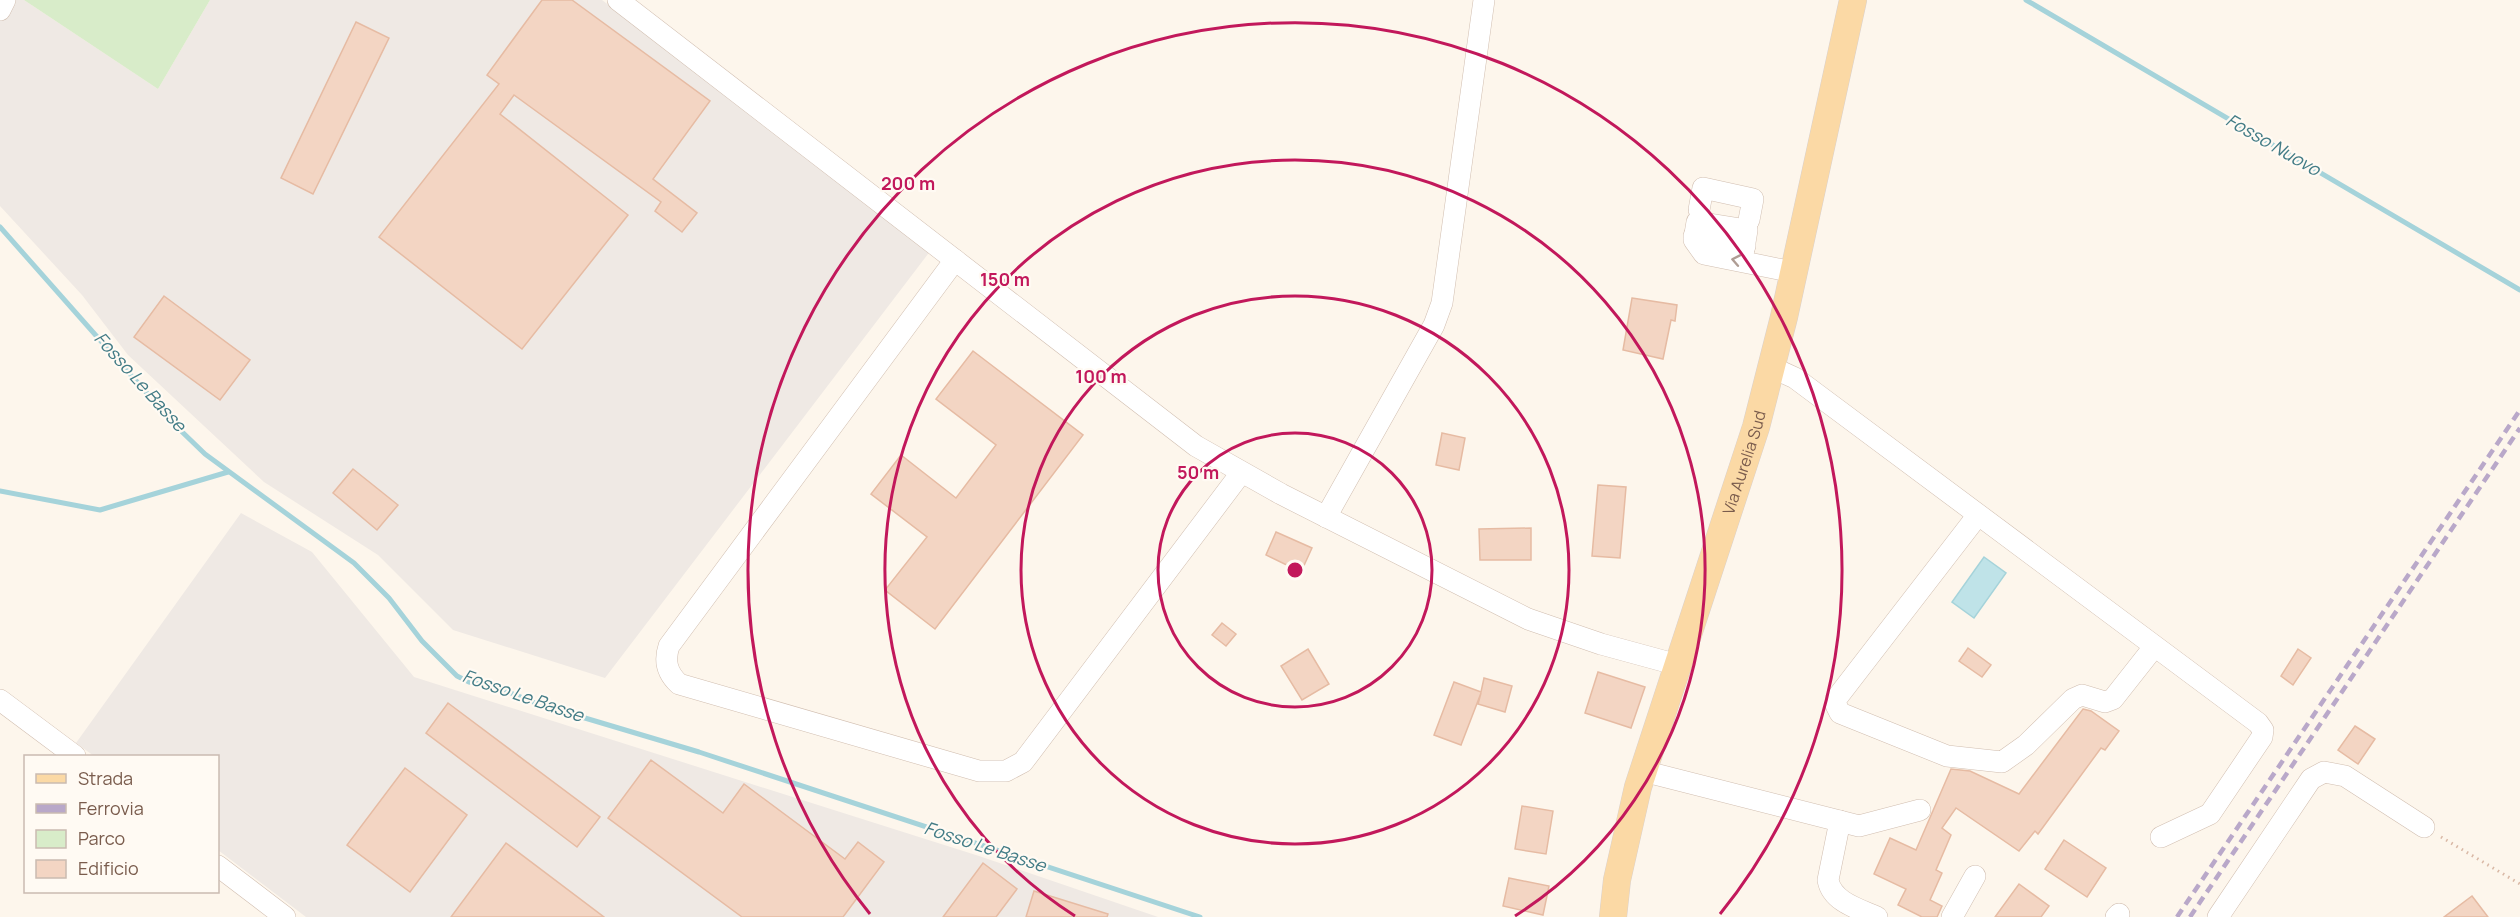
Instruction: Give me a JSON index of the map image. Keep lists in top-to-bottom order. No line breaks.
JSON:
{"streets":{"main road":["Via Aurelia Sud"]},"water":["Fosso Nuovo","Fosso Le Basse"],"legend":["Strada","Ferrovia","Parco","Edificio"],"rings":["200 m","150 m","100 m","50 m"]}
